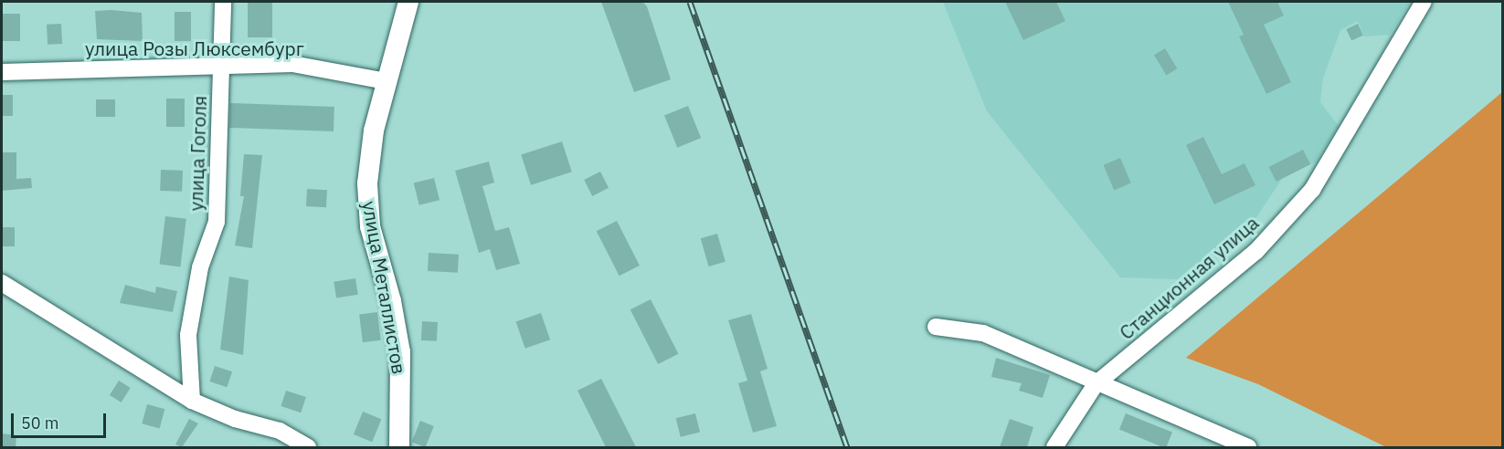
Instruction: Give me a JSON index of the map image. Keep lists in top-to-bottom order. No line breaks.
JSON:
{"streets":{"main road":["улица Металлистов"],"street":["улица Розы Люксембург","улица Гоголя","Станционная улица"]},"crossings":[["улица Розы Люксембург","улица Гоголя"],["улица Розы Люксембург","улица Металлистов"]],"scale_bar":"50 m"}
